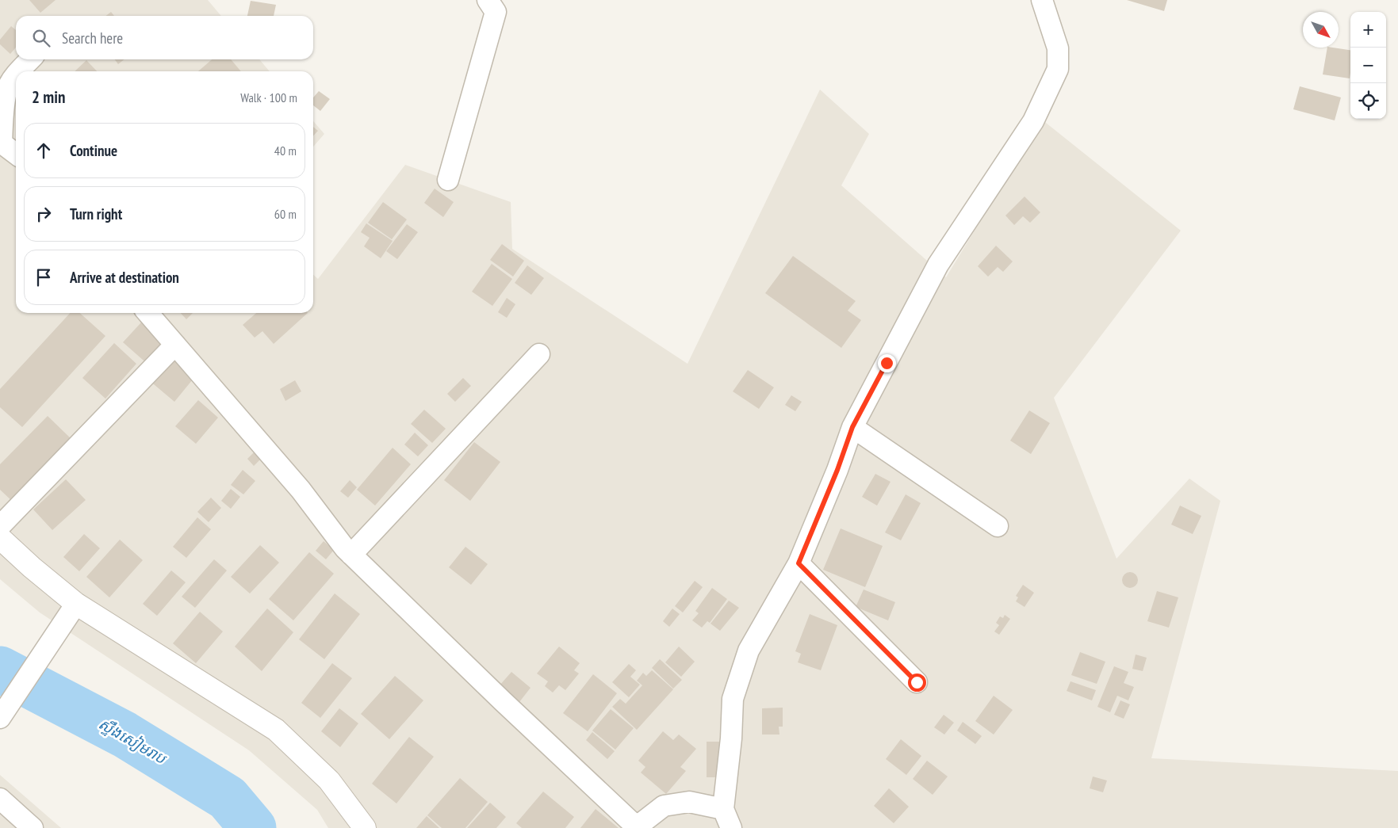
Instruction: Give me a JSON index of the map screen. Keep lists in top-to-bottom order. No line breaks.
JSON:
{"water":["ស្ទឹងសៀមរាប"],"north":"bottom right","page":{"map_buttons":["+","−"],"search":"Search here","heading":["2 min","Walk · 100 m"],"list":[["Continue","40 m"],["Turn right","60 m"],"Arrive at destination"]}}
